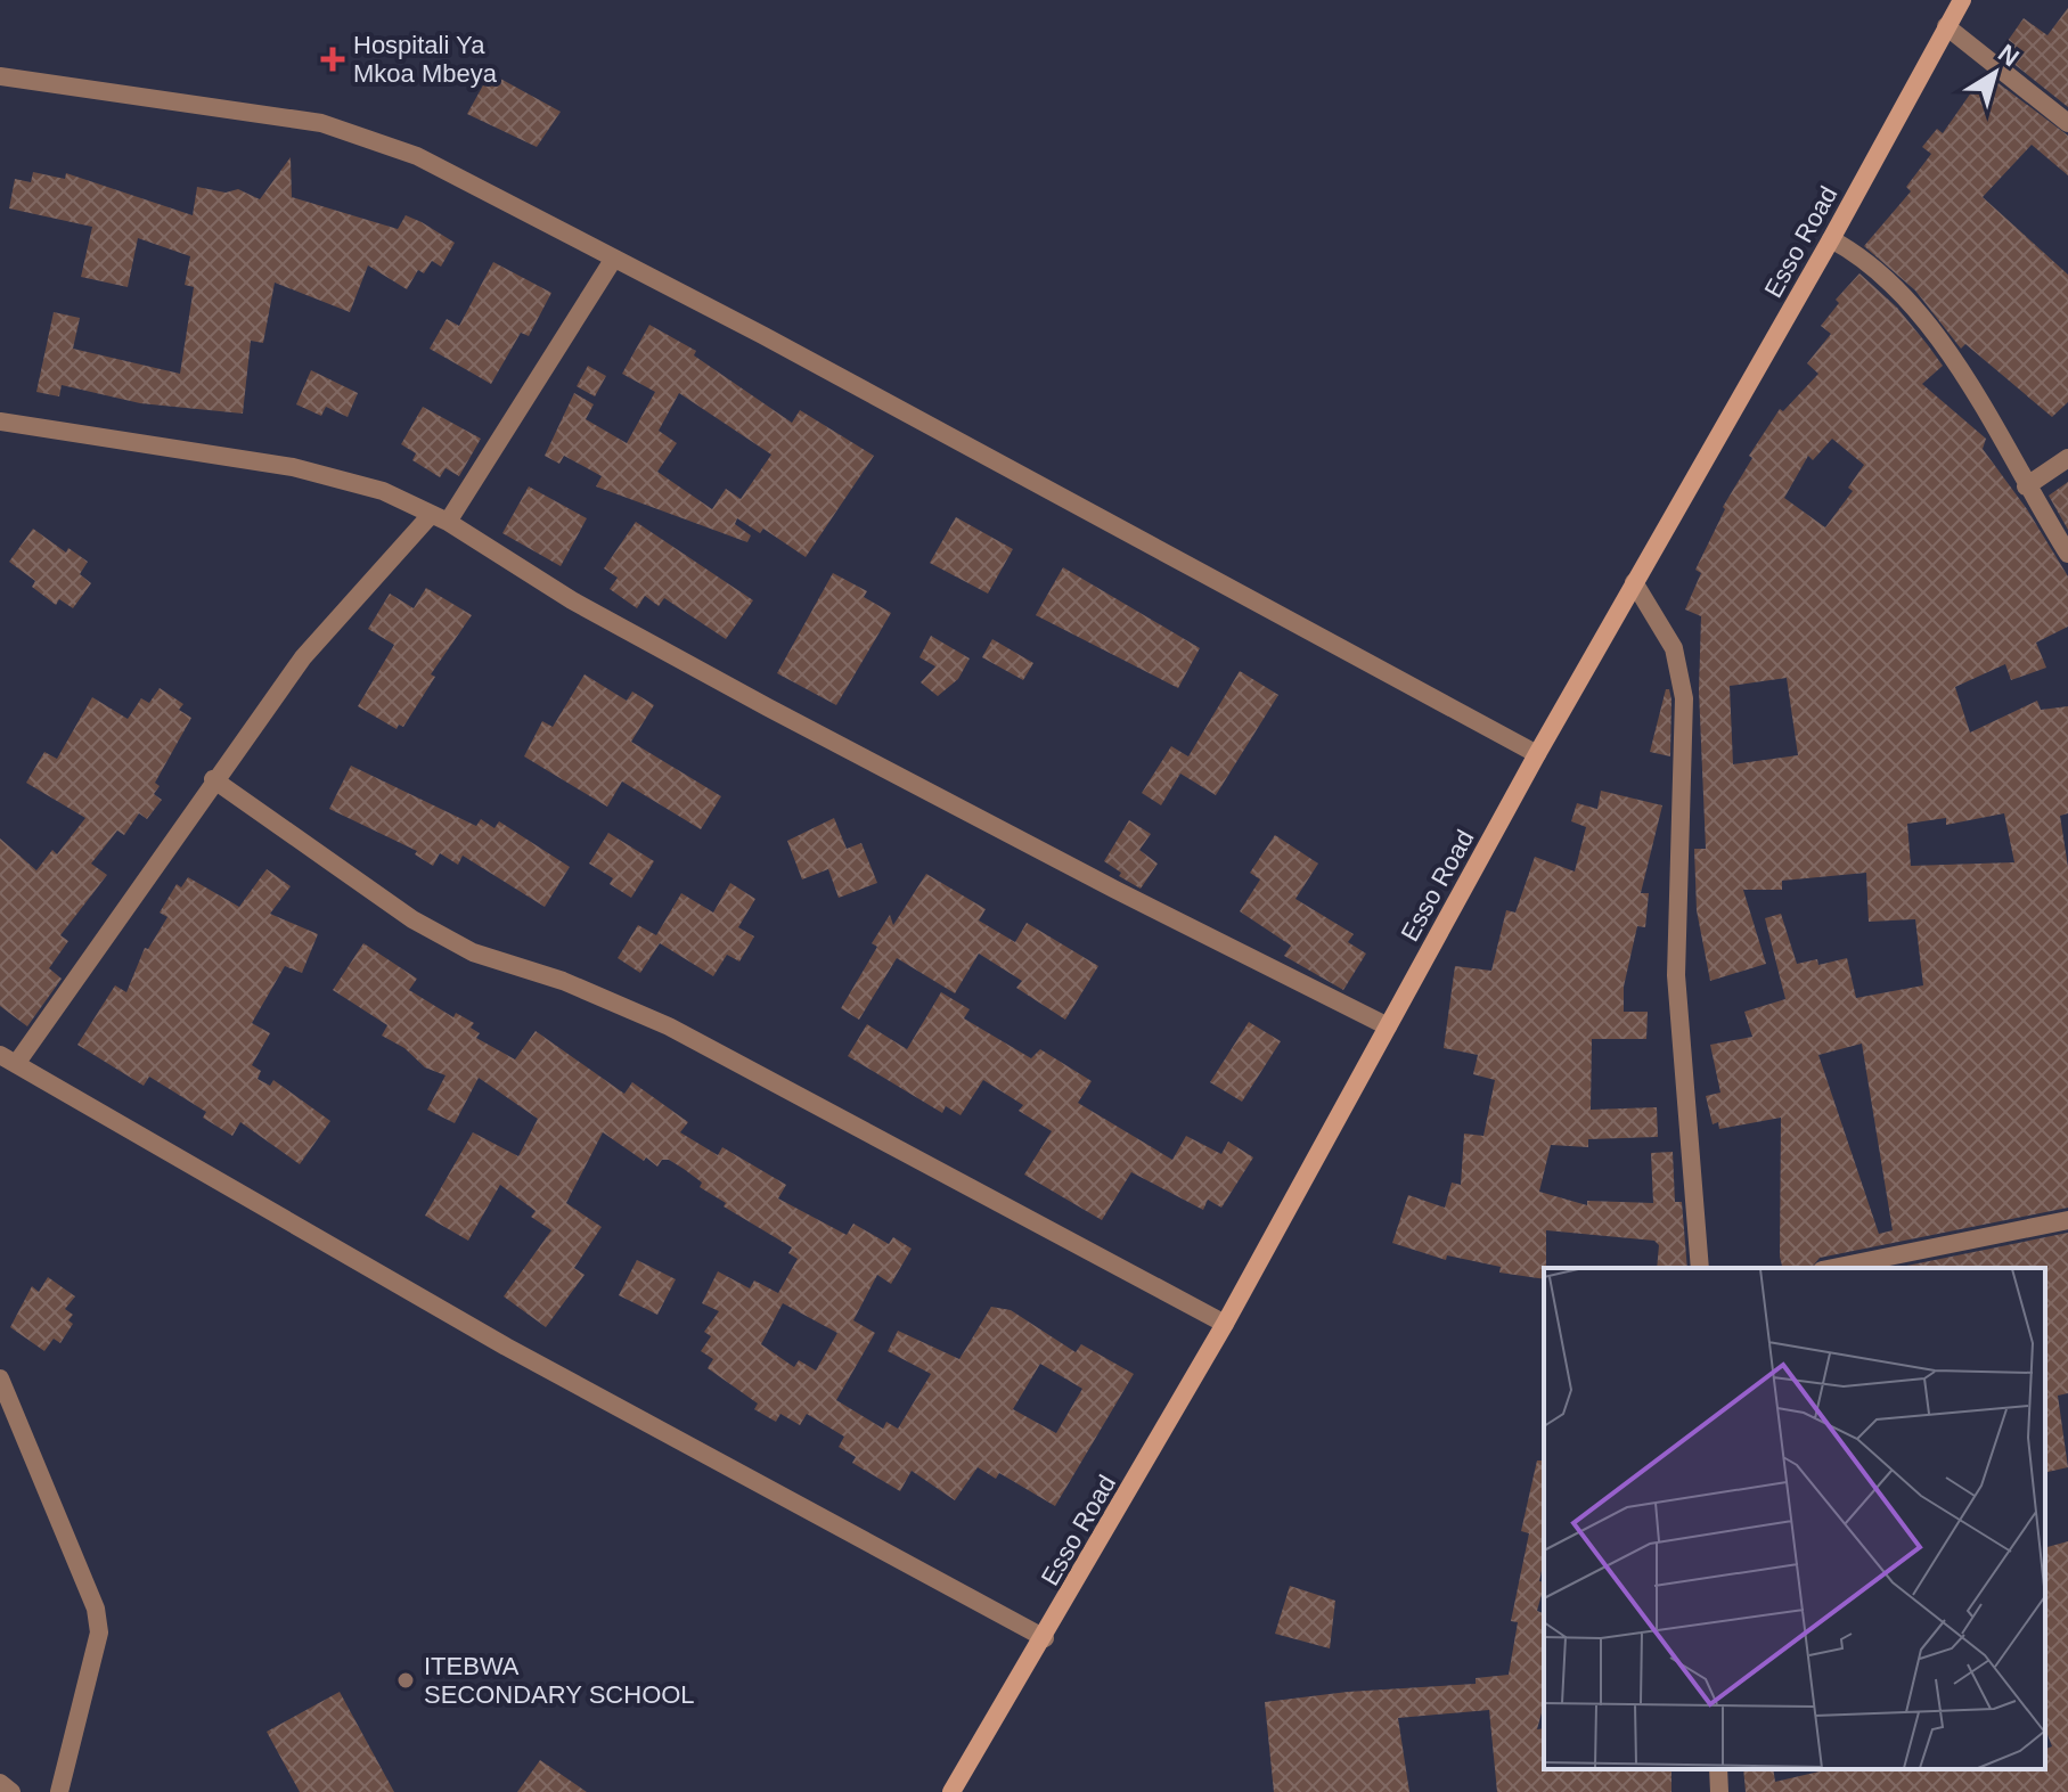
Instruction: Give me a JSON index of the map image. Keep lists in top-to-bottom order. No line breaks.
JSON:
{"streets":{"street":["Esso Road"]},"places":{"health":["Hospitali Ya Mkoa Mbeya"],"other":["ITEBWA SECONDARY SCHOOL"]},"north":"top right"}
